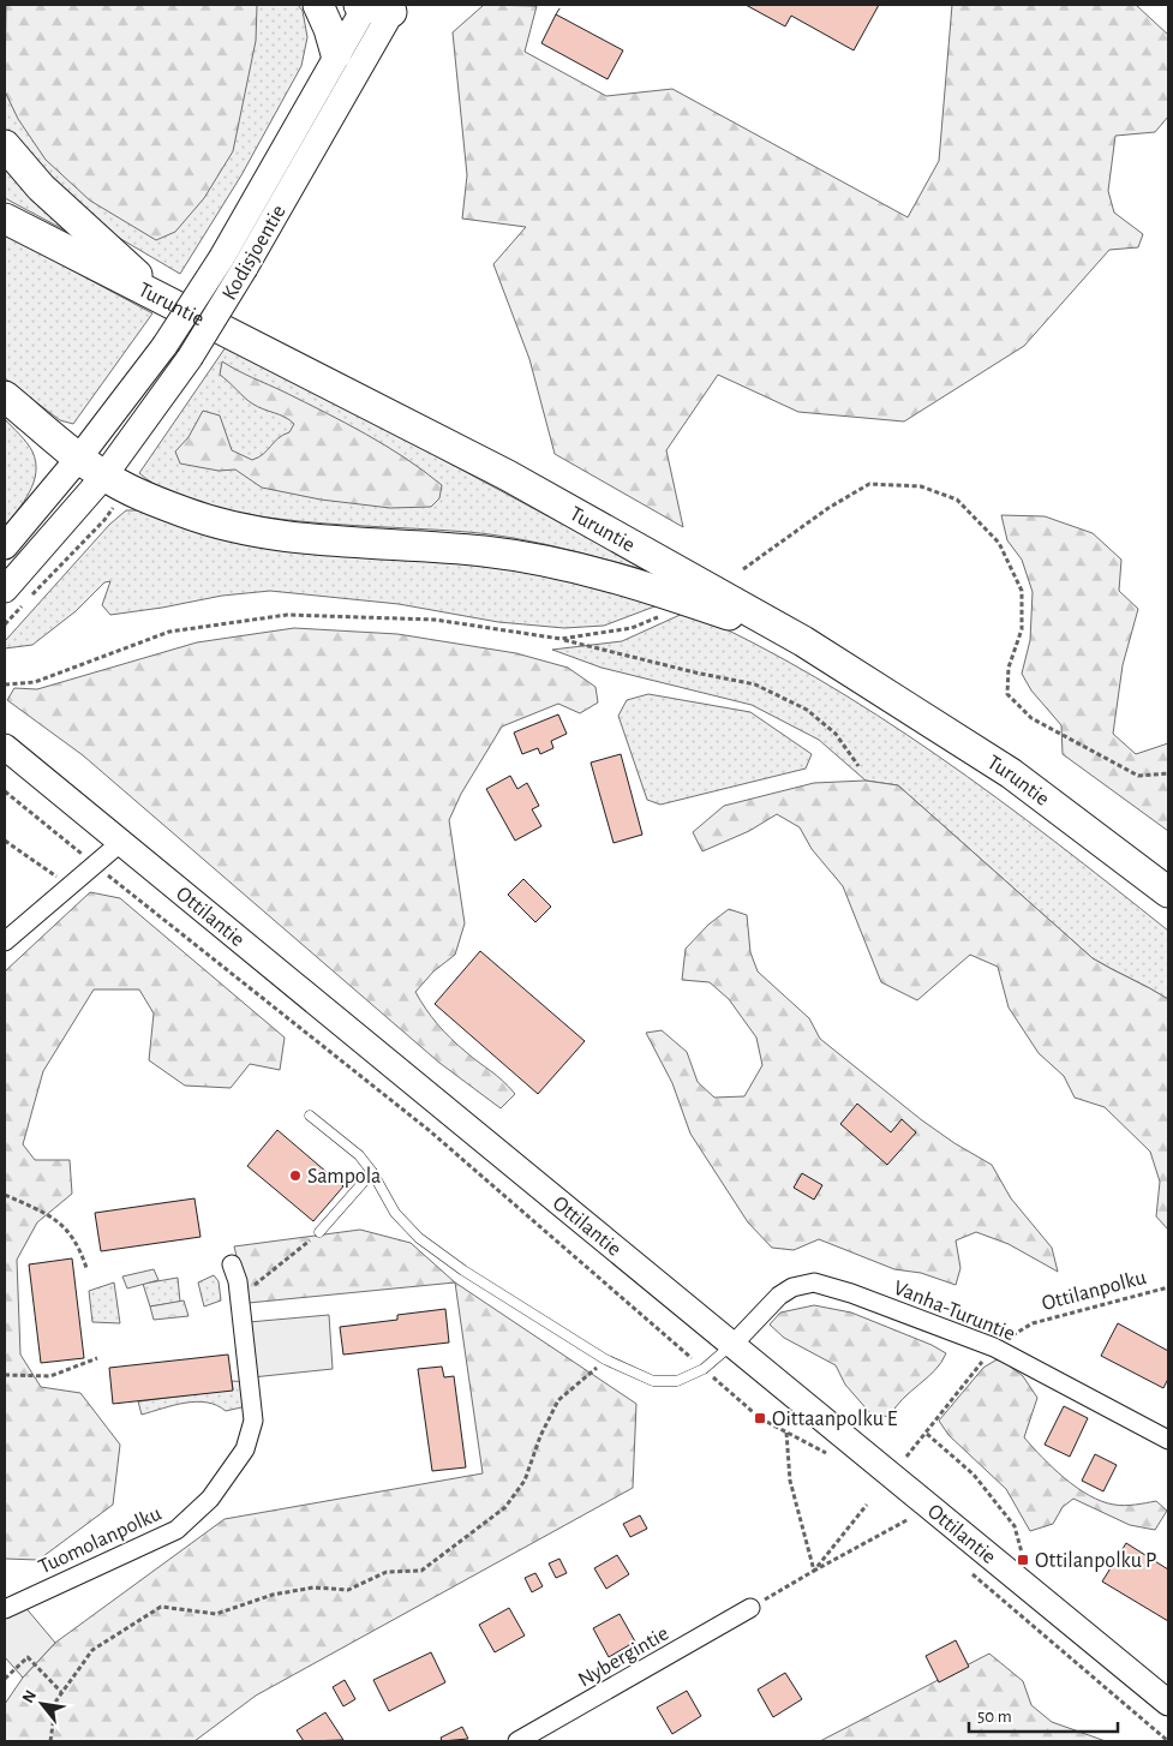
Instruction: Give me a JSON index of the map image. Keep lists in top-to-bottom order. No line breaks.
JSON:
{"streets":{"highway":["Turuntie"],"main road":["Kodisjoentie","Ottilantie"],"street":["Vanha-Turuntie","Tuomolanpolku","Nybergintie"],"path":["Ottilanpolku"]},"crossings":[["Ottilantie","Vanha-Turuntie"],["Ottilanpolku","Vanha-Turuntie"]],"places":{"other":["Sampola"],"transit":["Oittaanpolku E","Ottilanpolku P"]},"scale_bar":"50 m","north":"top left"}
